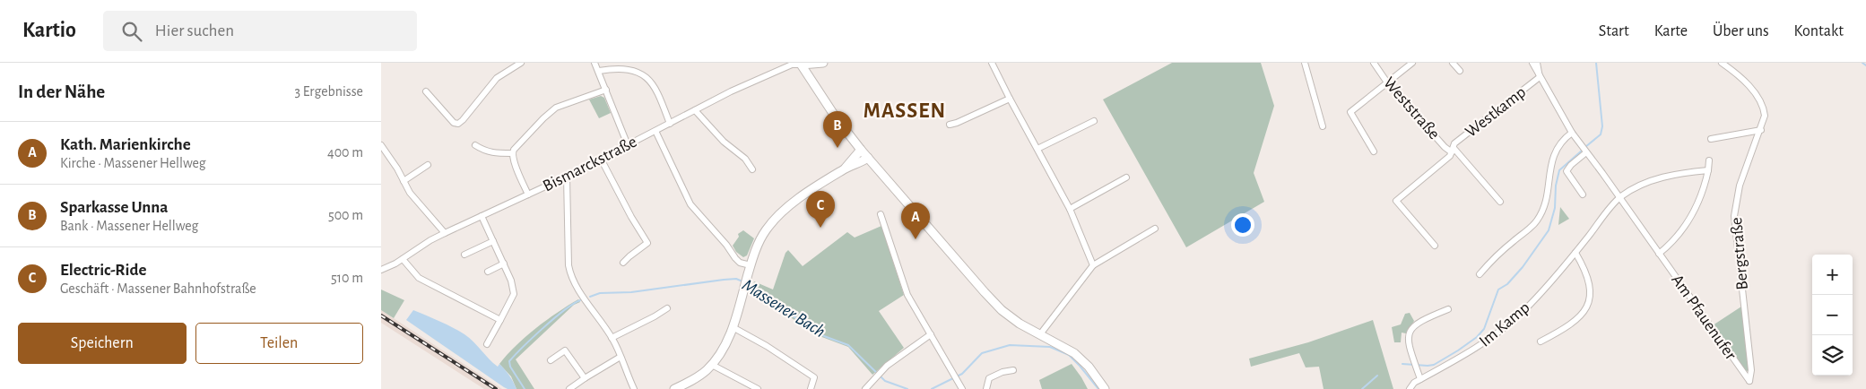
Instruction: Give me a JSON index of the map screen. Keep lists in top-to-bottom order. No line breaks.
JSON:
{"streets":{"street":["Weststraße","Westkamp","Bismarckstraße","Bergstraße","Am Pfauenufer","Im Kamp"]},"crossings":[["Weststraße","Westkamp"],["Westkamp","Am Pfauenufer"],["Bergstraße","Am Pfauenufer"],["Am Pfauenufer","Im Kamp"]],"districts":["MASSEN"],"water":["Massener Bach"],"page":{"header":"Kartio","search":"Hier suchen","nav":["Start","Karte","Über uns","Kontakt"],"heading":["In der Nähe","3 Ergebnisse"],"pins":["B","C","A"],"list":[{"mark":"A","name":"Kath. Marienkirche","note":"Kirche · Massener Hellweg","value":"400 m"},{"mark":"B","name":"Sparkasse Unna","note":"Bank · Massener Hellweg","value":"500 m"},{"mark":"C","name":"Electric-Ride","note":"Geschäft · Massener Bahnhofstraße","value":"510 m"}],"map_buttons":["+","−"],"buttons":["Speichern","Teilen"]}}
